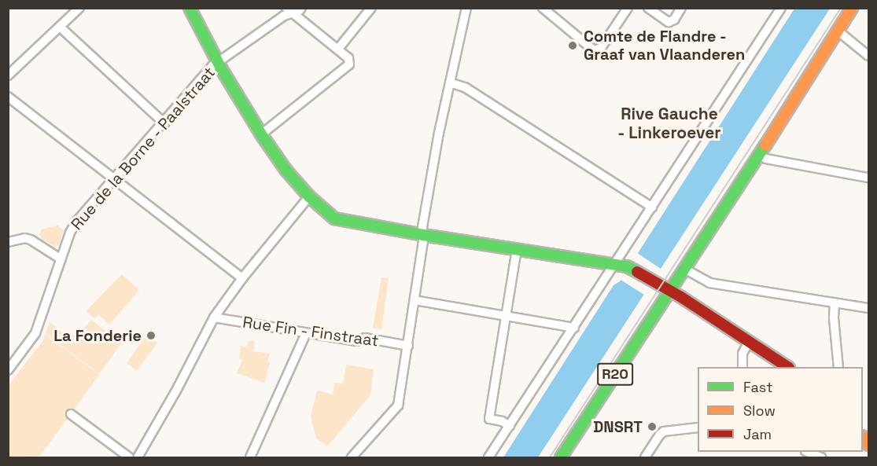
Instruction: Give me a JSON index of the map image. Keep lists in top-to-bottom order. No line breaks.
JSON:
{"streets":{"street":["Rue de la Borne - Paalstraat","Rue Fin - Finstraat","R20"]},"districts":["Rive Gauche - Linkeroever"],"places":["Comte de Flandre - Graaf van Vlaanderen","La Fonderie","DNSRT"],"legend":["Fast","Slow","Jam"]}
